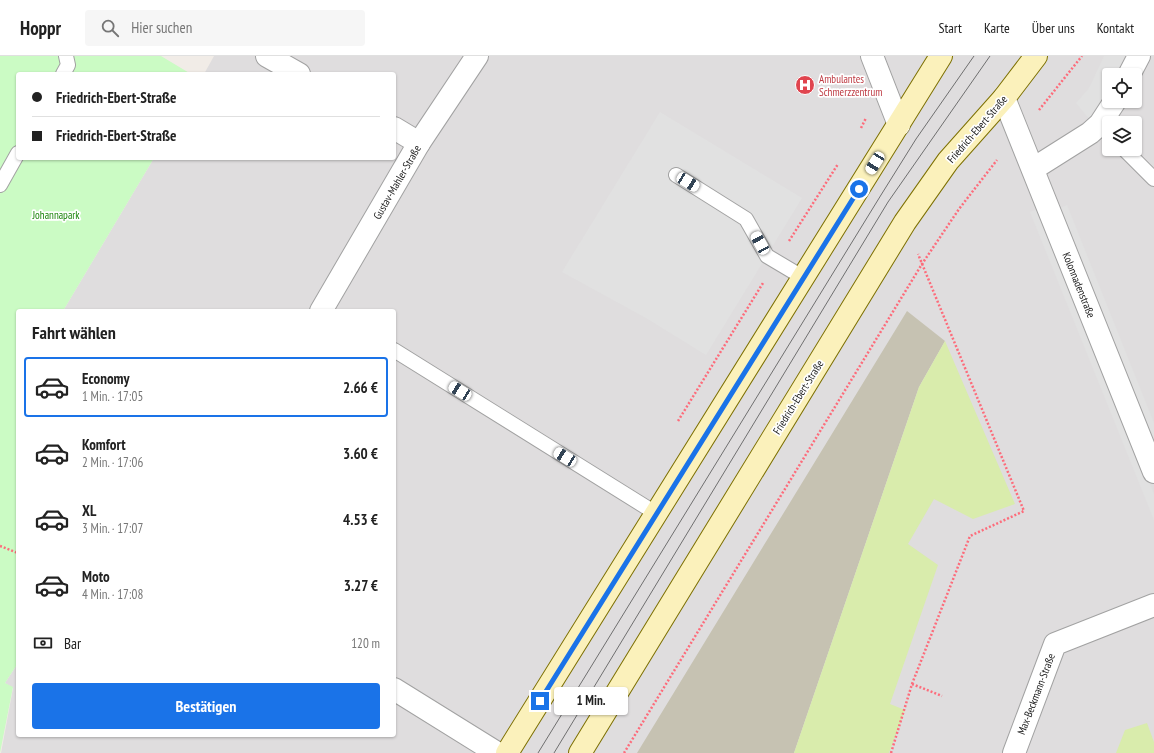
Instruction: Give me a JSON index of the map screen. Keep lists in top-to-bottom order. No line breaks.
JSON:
{"streets":{"main road":["Friedrich-Ebert-Straße"],"street":["Gustav-Mahler-Straße","Kolonnadenstraße","Max-Beckmann-Straße"]},"crossings":[["Friedrich-Ebert-Straße","Kolonnadenstraße"]],"parks":["Johannapark"],"places":{"hospital":["Ambulantes Schmerzzentrum"]},"page":{"header":"Hoppr","search":"Hier suchen","nav":["Start","Karte","Über uns","Kontakt"],"banner":["Friedrich-Ebert-Straße","Friedrich-Ebert-Straße"],"heading":"Fahrt wählen","list":[{"name":"Economy","note":"1 Min. · 17:05","value":"2.66 €"},{"name":"Komfort","note":"2 Min. · 17:06","value":"3.60 €"},{"name":"XL","note":"3 Min. · 17:07","value":"4.53 €"},{"name":"Moto","note":"4 Min. · 17:08","value":"3.27 €"}],"pay":["Bar","120 m"],"buttons":"Bestätigen","bubble":"1 Min."}}
